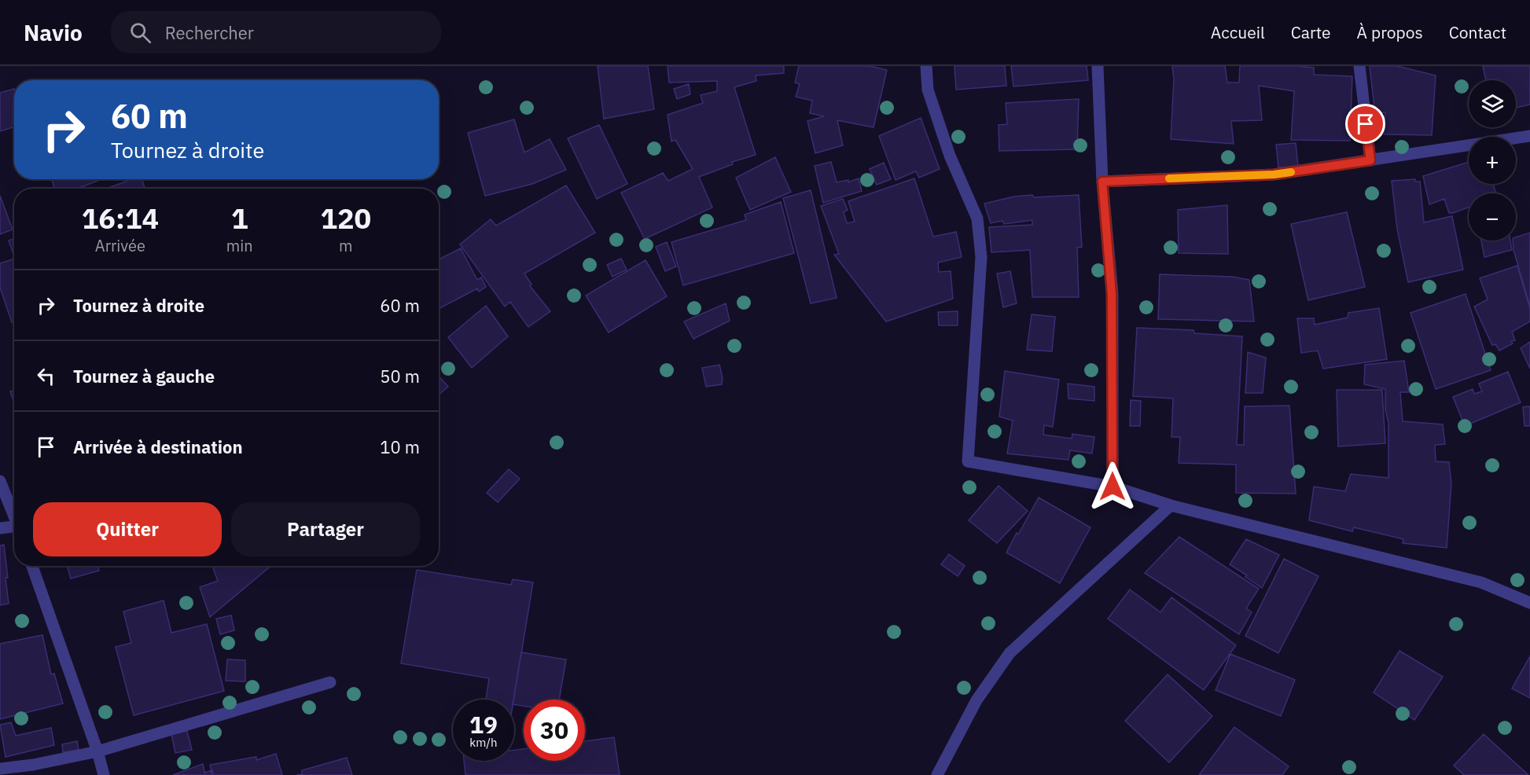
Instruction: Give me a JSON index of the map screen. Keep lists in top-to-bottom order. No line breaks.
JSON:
{"page":{"header":"Navio","search":"Rechercher","nav":["Accueil","Carte","À propos","Contact"],"map_buttons":["+","−"],"turn":["60 m","Tournez à droite"],"eta":["16:14","Arrivée","1","min","120","m"],"list":[{"name":"Tournez à droite","value":"60 m"},{"name":"Tournez à gauche","value":"50 m"},{"name":"Arrivée à destination","value":"10 m"}],"buttons":["Quitter","Partager"],"speed":"19 km/h","limit":"30"}}
